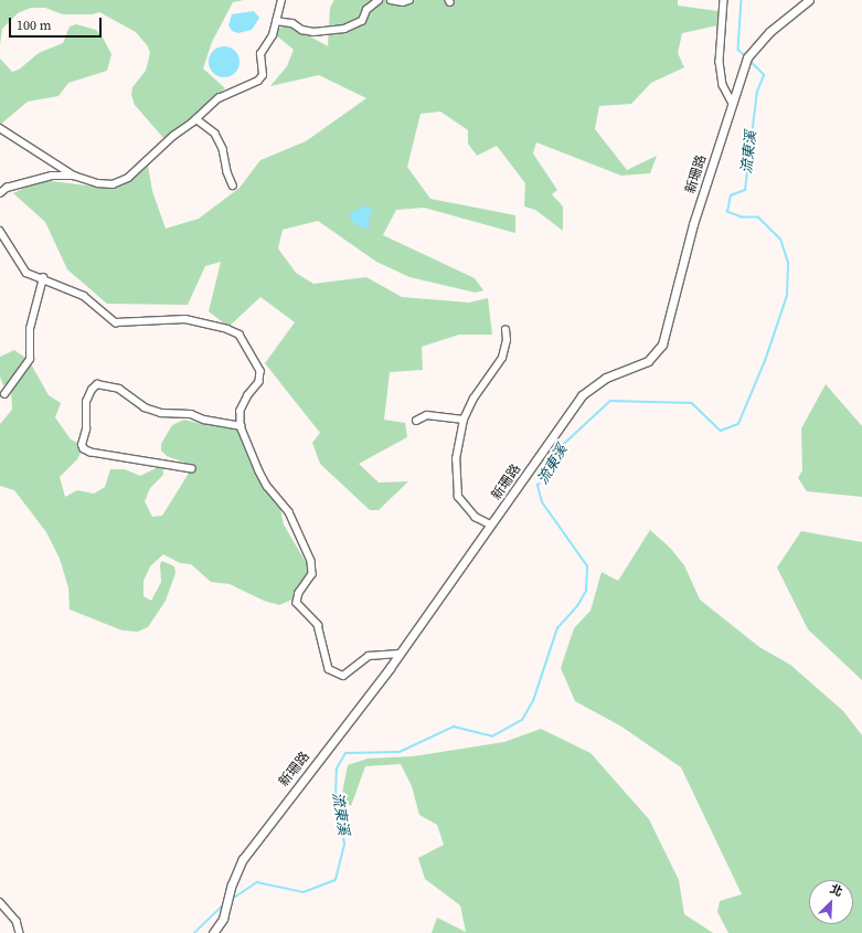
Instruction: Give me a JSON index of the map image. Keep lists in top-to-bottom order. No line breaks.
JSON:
{"streets":{"street":["新珊路"]},"water":["流東溪"],"scale_bar":"100 m","north":"top right"}
